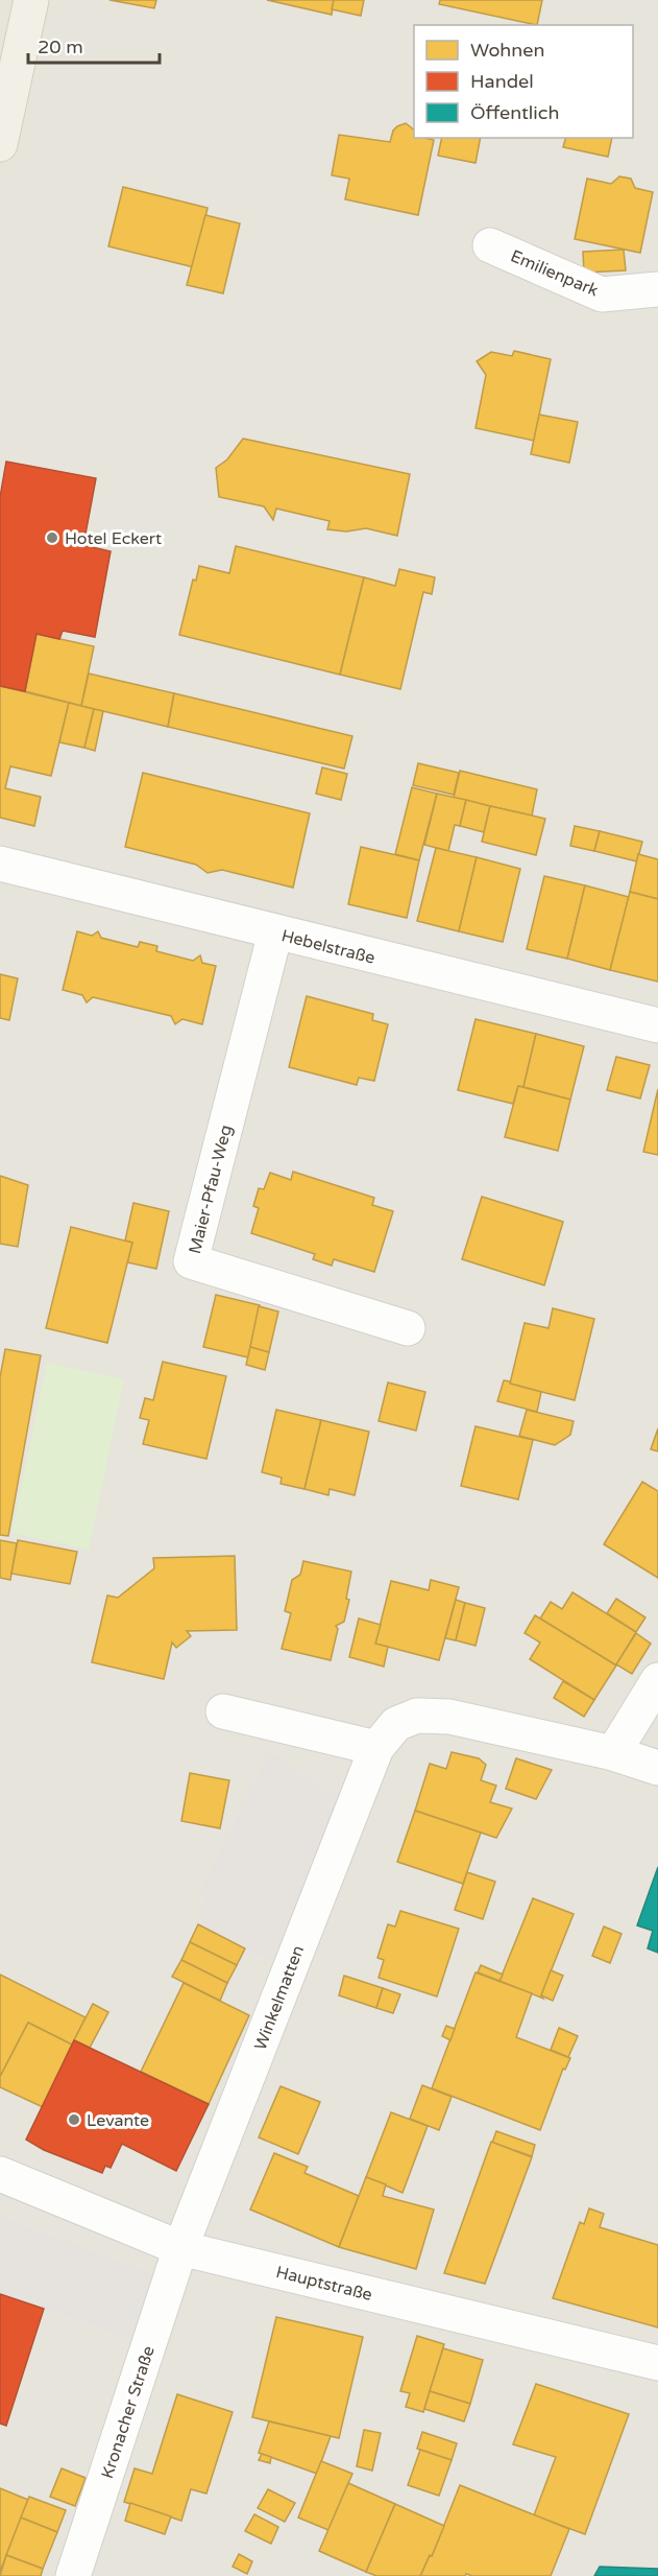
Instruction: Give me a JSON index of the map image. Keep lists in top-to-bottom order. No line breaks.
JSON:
{"streets":{"street":["Emilienpark","Hebelstraße","Maier-Pfau-Weg","Winkelmatten","Hauptstraße","Kronacher Straße"]},"crossings":[["Hebelstraße","Maier-Pfau-Weg"],["Winkelmatten","Hauptstraße"],["Winkelmatten","Kronacher Straße"],["Hauptstraße","Kronacher Straße"]],"places":["Hotel Eckert","Levante"],"legend":["Wohnen","Handel","Öffentlich"],"scale_bar":"20 m"}
